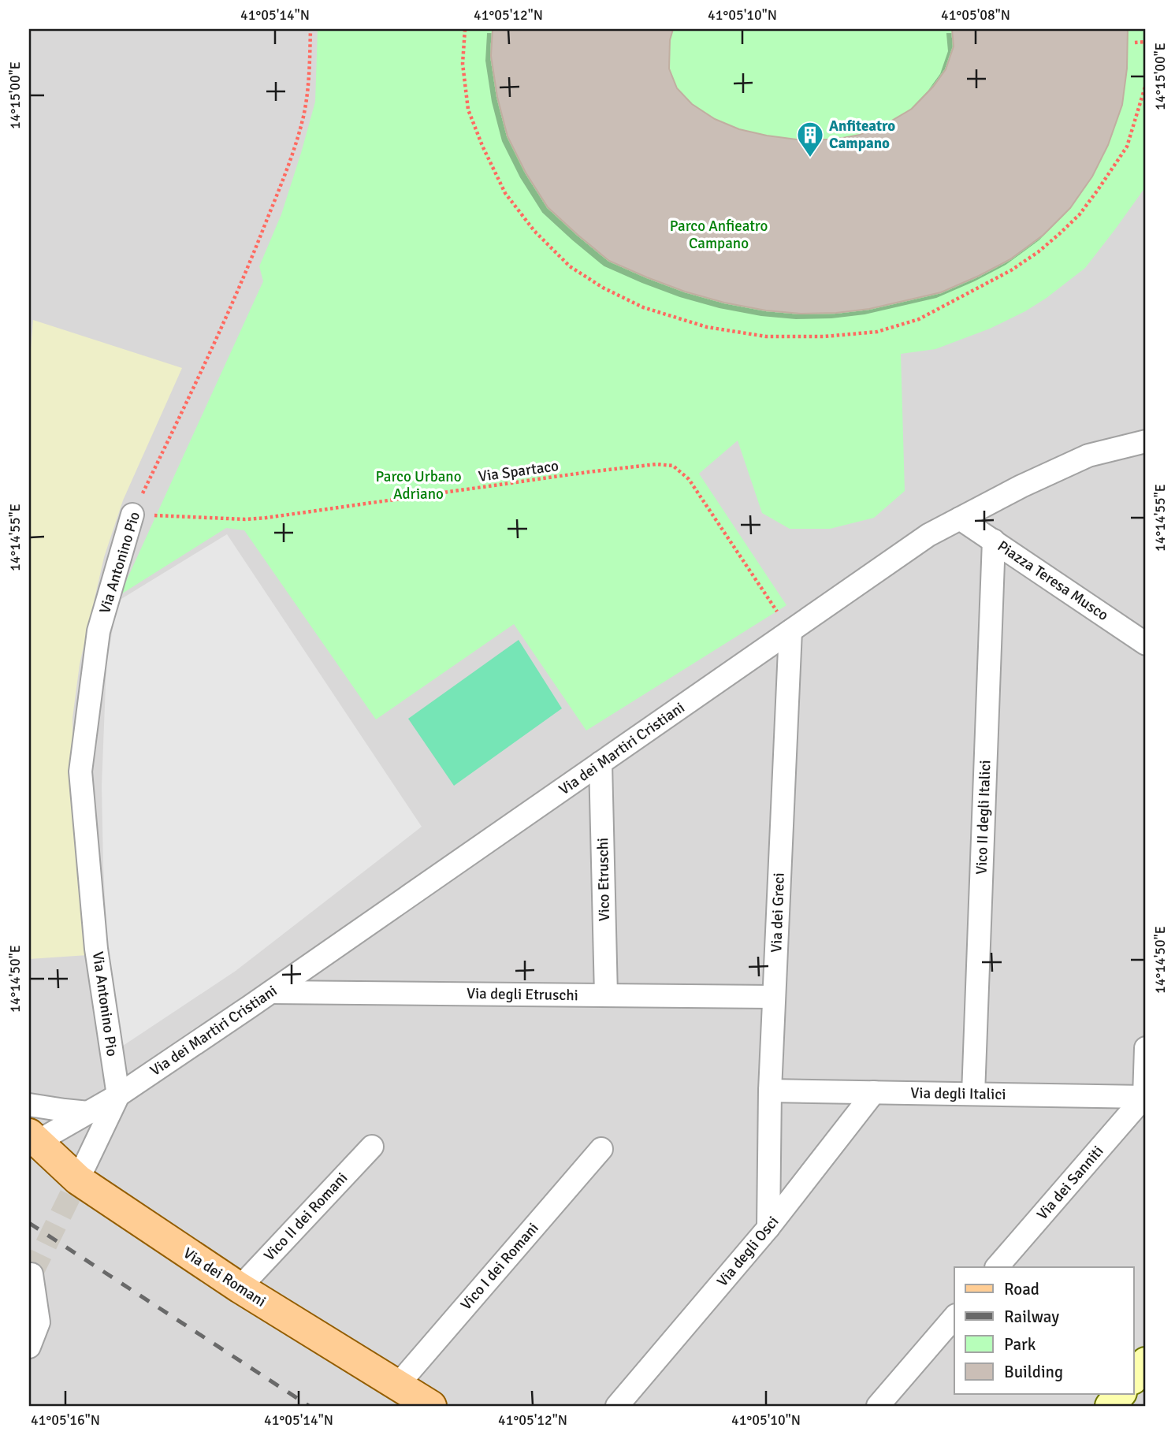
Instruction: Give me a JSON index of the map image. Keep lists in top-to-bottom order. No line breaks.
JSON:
{"streets":{"main road":["Via dei Romani"],"street":["Via Antonino Pio","Piazza Teresa Musco","Via dei Martiri Cristiani","Vico II degli Italici","Vico Etruschi","Via dei Greci","Via degli Etruschi","Via degli Italici","Via dei Sanniti","Vico II dei Romani","Via degli Osci","Vico I dei Romani"],"path":["Via Spartaco"]},"crossings":[["Via Spartaco","Via Antonino Pio"],["Via Spartaco","Via dei Martiri Cristiani"],["Via Spartaco","Via dei Greci"],["Via Antonino Pio","Via dei Martiri Cristiani"],["Piazza Teresa Musco","Via dei Martiri Cristiani"],["Piazza Teresa Musco","Vico II degli Italici"],["Via dei Martiri Cristiani","Vico Etruschi"],["Via dei Martiri Cristiani","Via dei Greci"],["Via dei Martiri Cristiani","Via degli Etruschi"],["Via dei Martiri Cristiani","Via dei Romani"],["Vico II degli Italici","Via degli Italici"],["Vico Etruschi","Via degli Etruschi"],["Via dei Greci","Via degli Etruschi"],["Via dei Greci","Via degli Italici"],["Via dei Greci","Via degli Osci"],["Via degli Italici","Via dei Sanniti"],["Via degli Italici","Via degli Osci"],["Vico II dei Romani","Via dei Romani"],["Vico I dei Romani","Via dei Romani"]],"parks":["Parco Anfieatro Campano","Parco Urbano Adriano"],"places":{"building":["Anfiteatro Campano"]},"legend":["Road","Railway","Park","Building"],"coordinates":["41°05'14\"N","41°05'12\"N","41°05'10\"N","41°05'08\"N","14°15'00\"E","14°14'55\"E","14°14'50\"E","41°05'16\"N"]}
